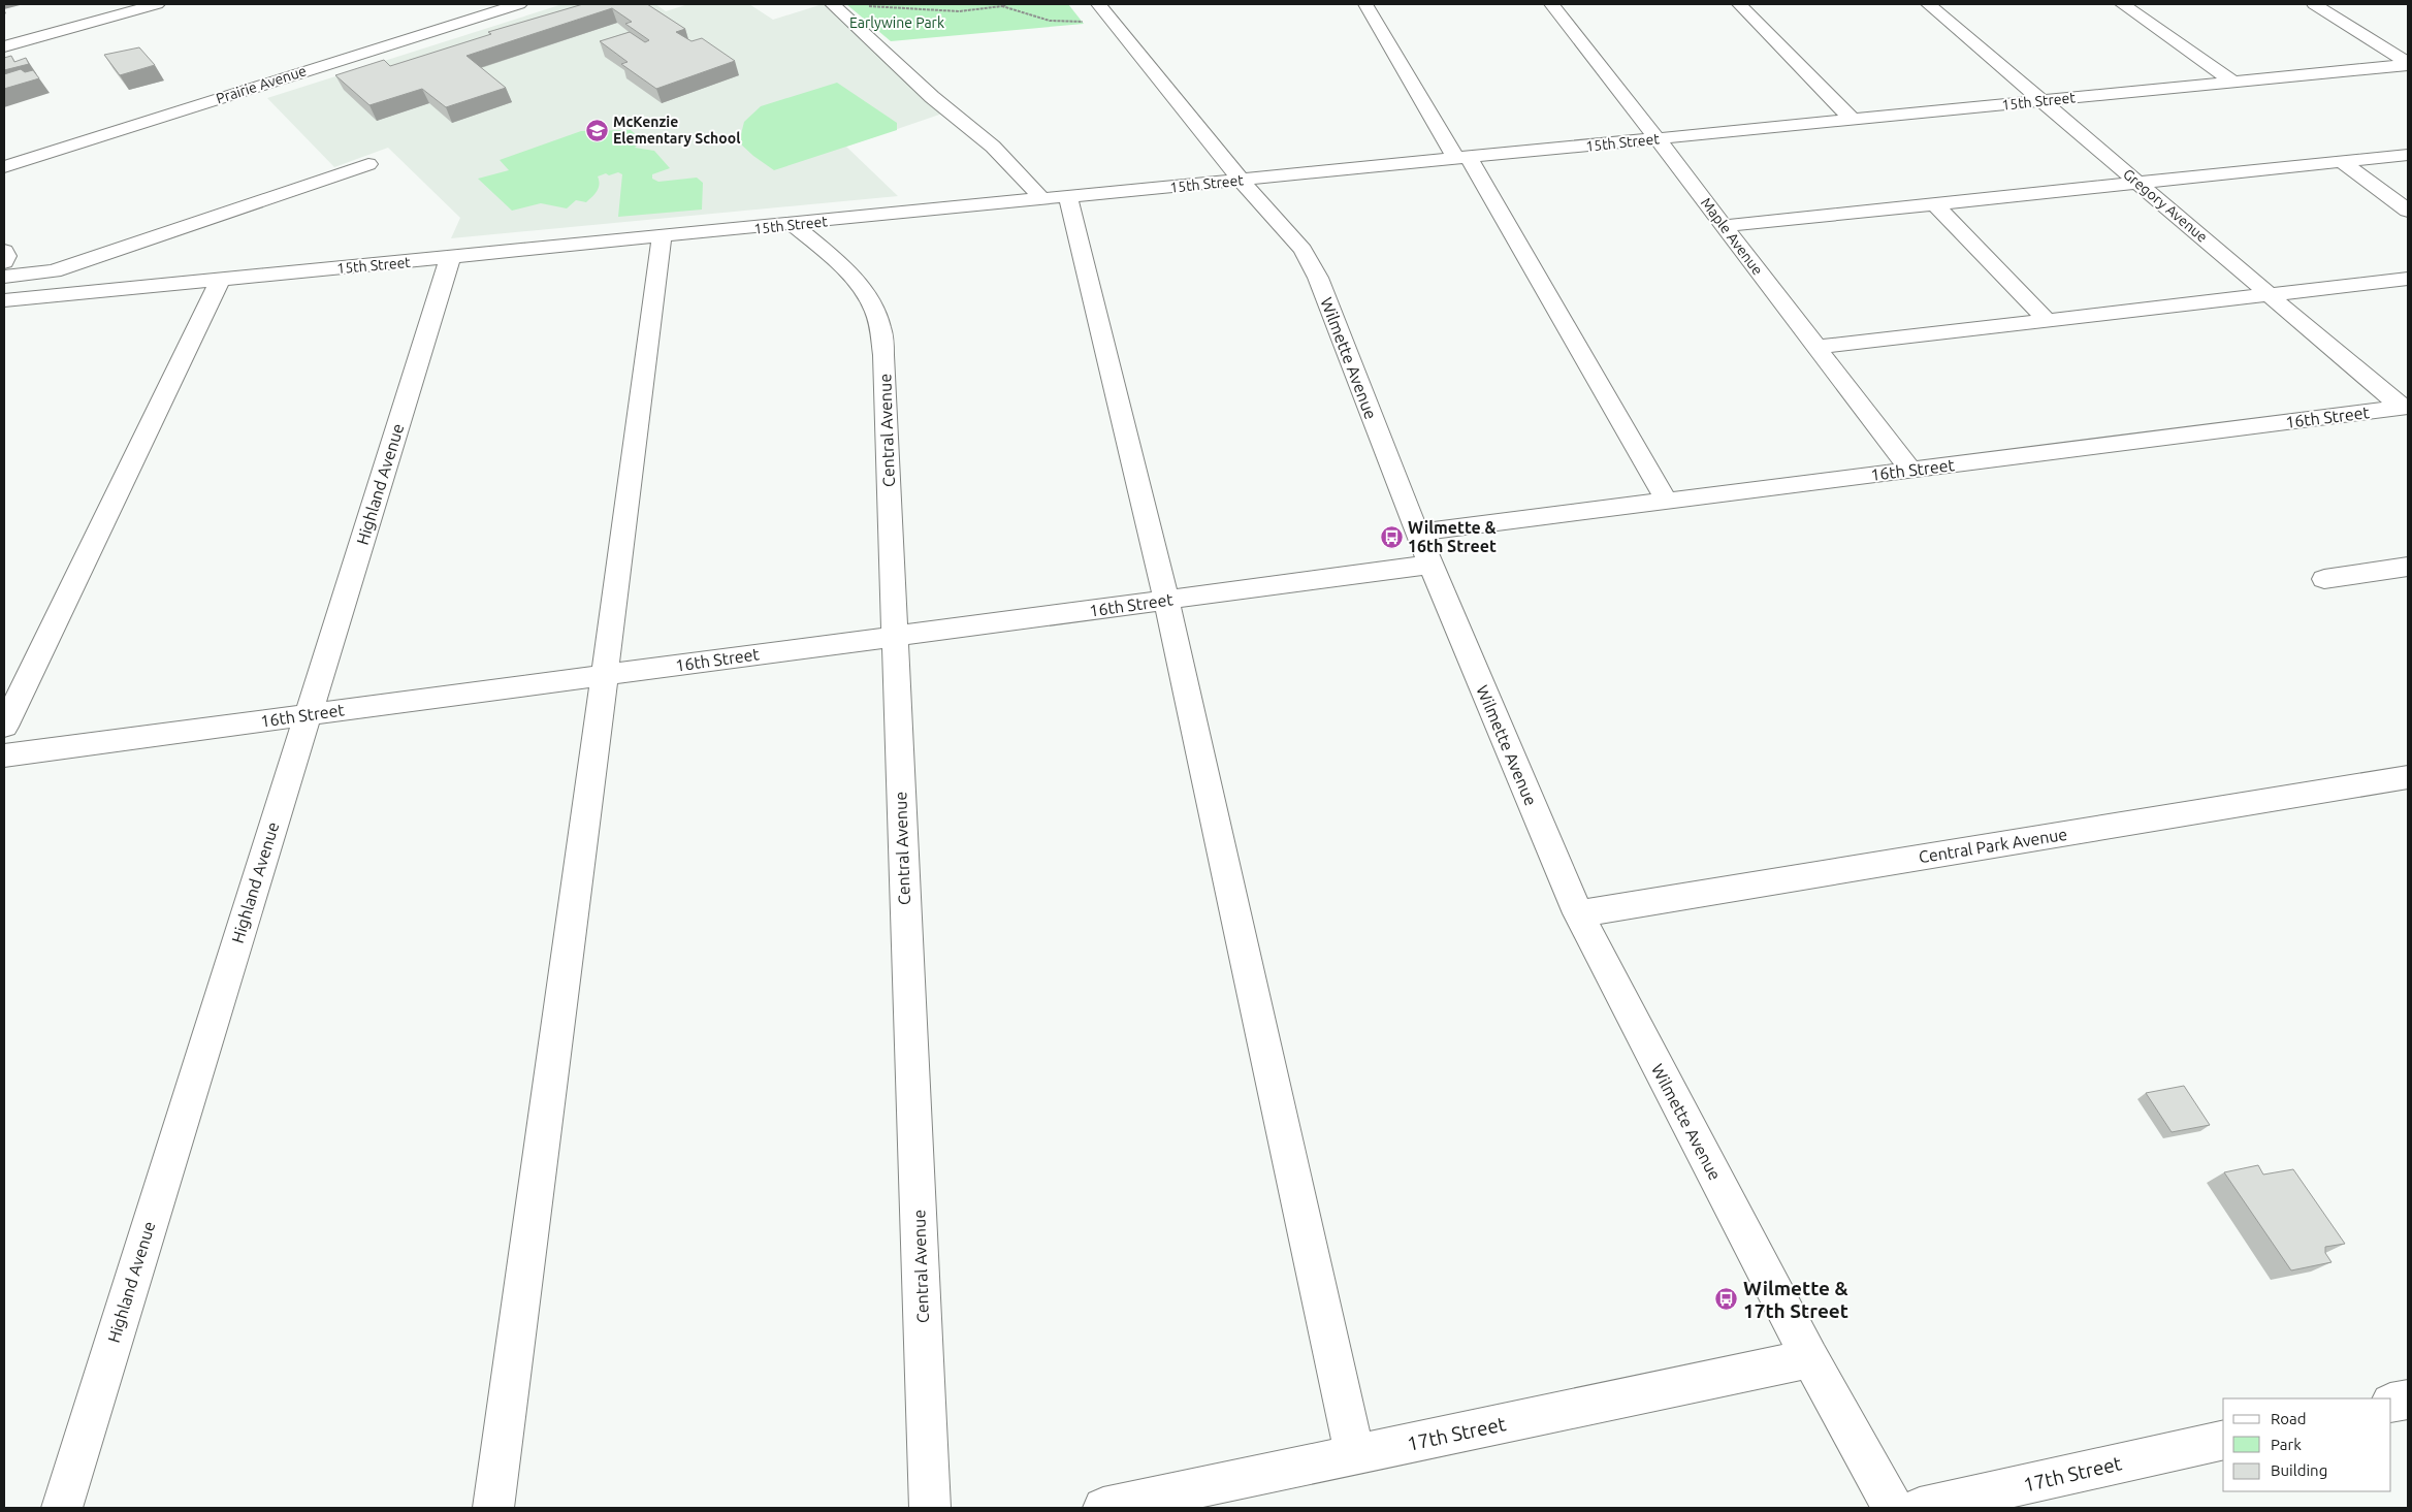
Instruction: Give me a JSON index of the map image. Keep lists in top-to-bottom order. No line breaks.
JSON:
{"streets":{"street":["Prairie Avenue","15th Street","Gregory Avenue","Maple Avenue","Wilmette Avenue","16th Street","Central Avenue","Highland Avenue","Central Park Avenue","17th Street"]},"crossings":[["15th Street","Gregory Avenue"],["15th Street","Maple Avenue"],["15th Street","Wilmette Avenue"],["15th Street","Central Avenue"],["15th Street","Highland Avenue"],["Gregory Avenue","16th Street"],["Maple Avenue","16th Street"],["Wilmette Avenue","16th Street"],["Wilmette Avenue","Central Park Avenue"],["Wilmette Avenue","17th Street"],["16th Street","Central Avenue"],["16th Street","Highland Avenue"]],"parks":["Earlywine Park"],"places":{"school or university":["McKenzie Elementary School"],"bus stop":["Wilmette & 16th Street","Wilmette & 17th Street"]},"legend":["Road","Park","Building"]}
